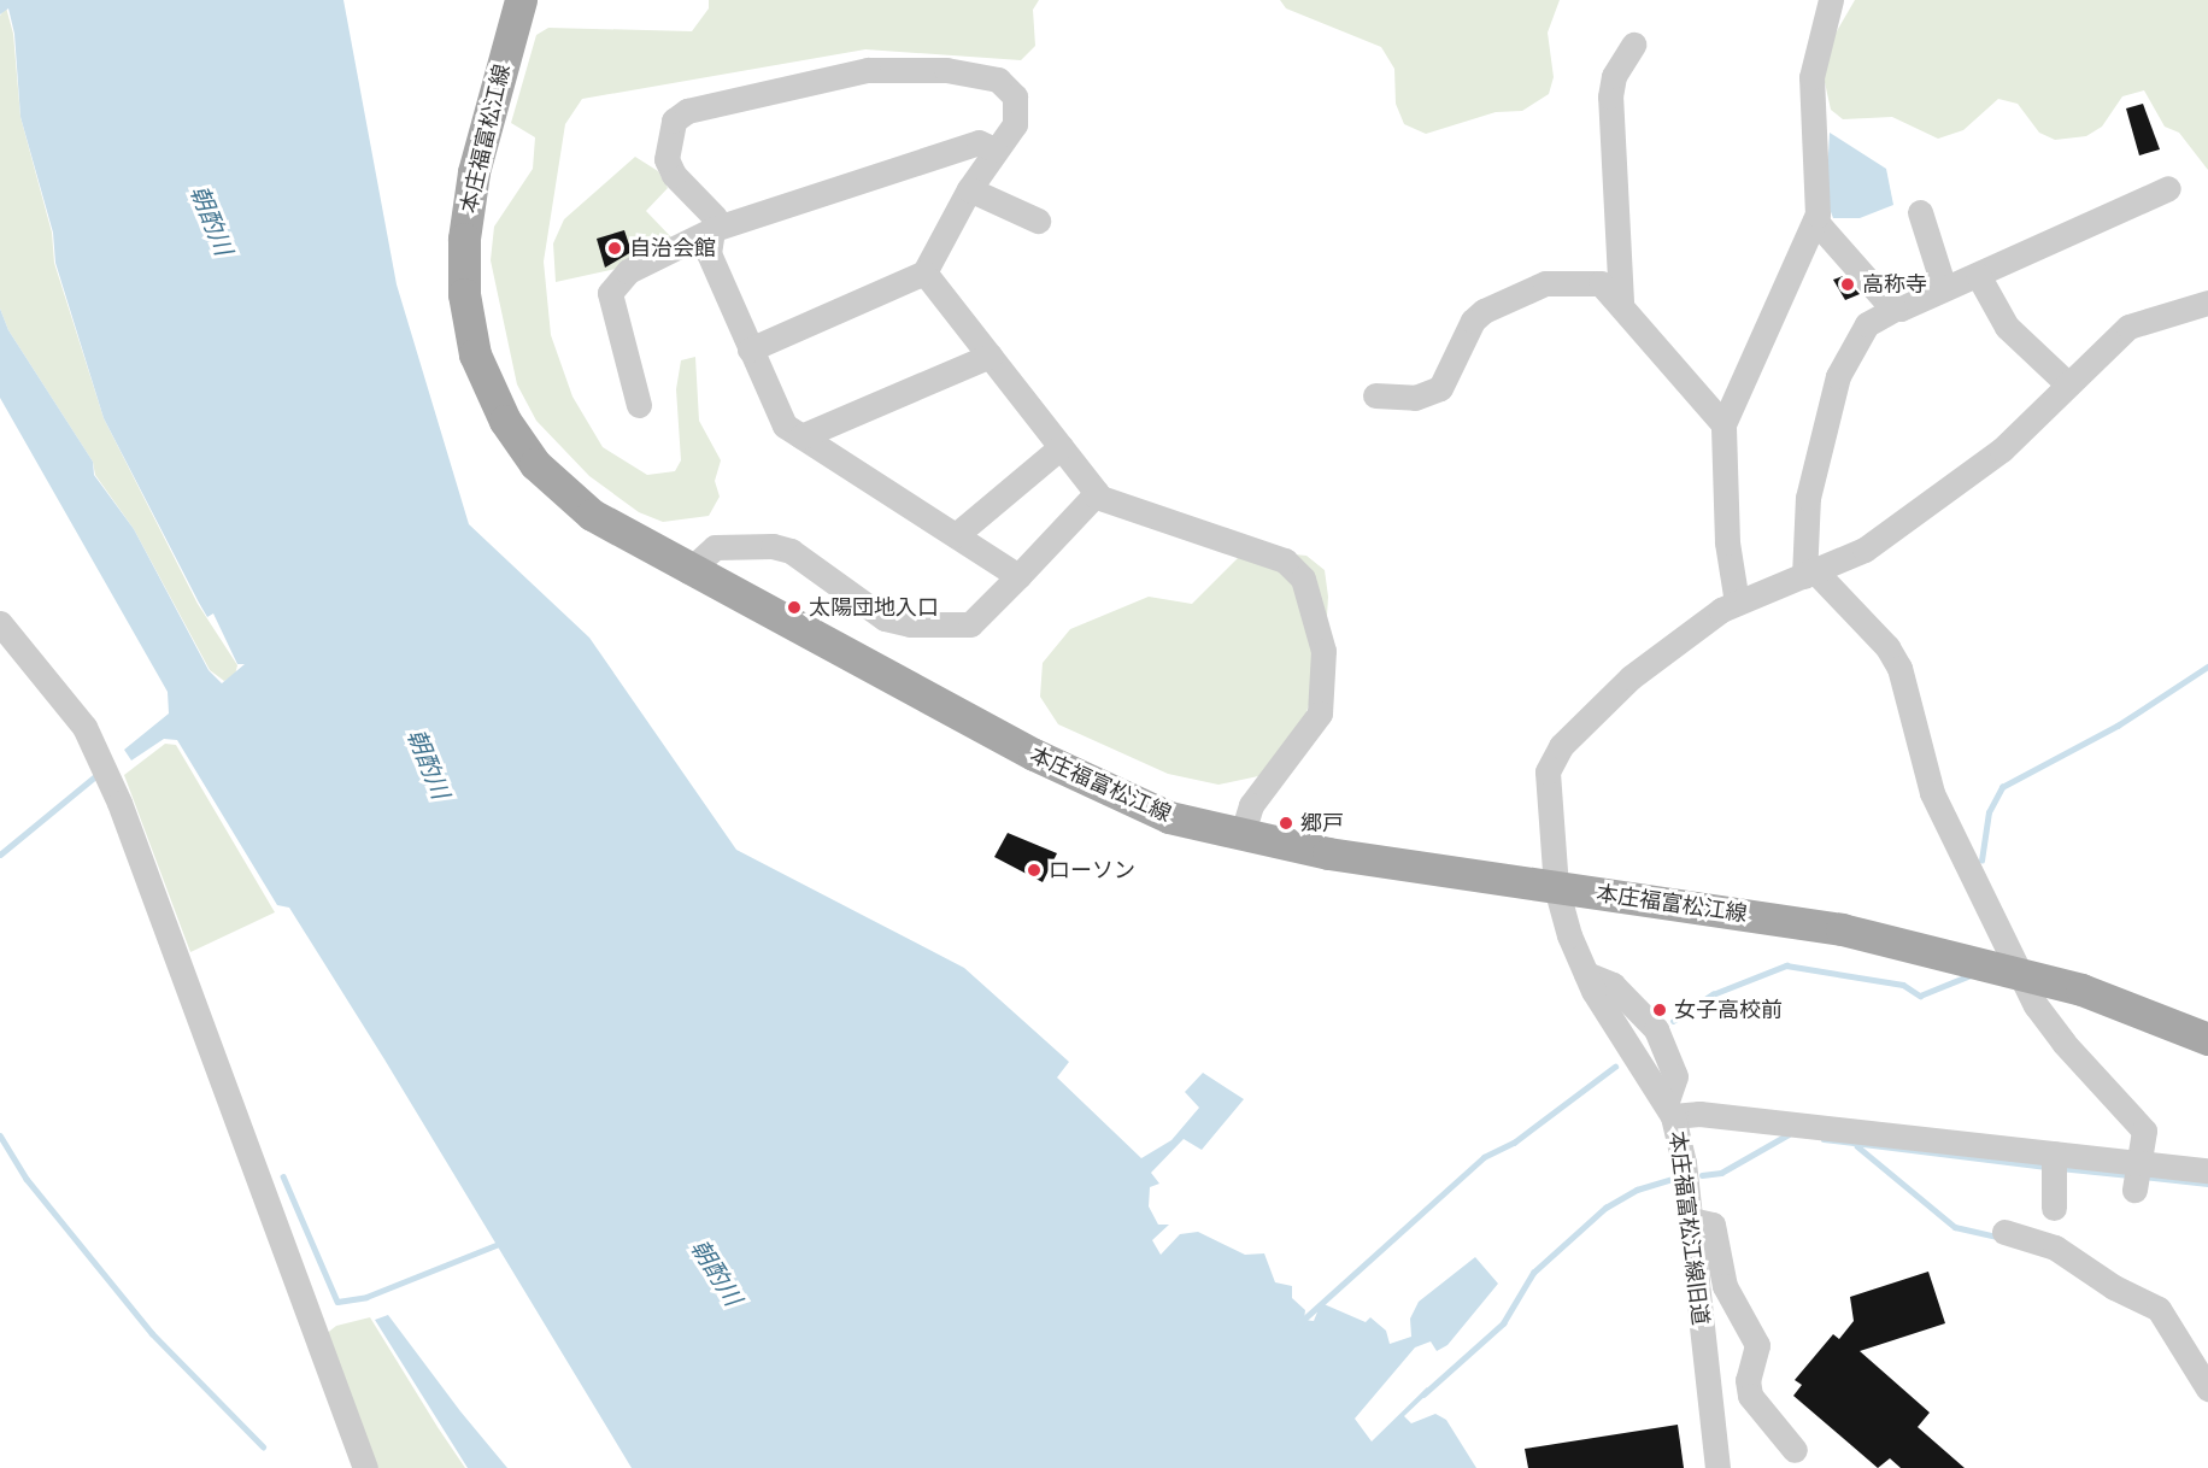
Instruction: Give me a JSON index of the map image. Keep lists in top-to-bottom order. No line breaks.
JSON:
{"streets":{"main road":["本庄福富松江線"],"street":["本庄福富松江線旧道"]},"crossings":[["本庄福富松江線","本庄福富松江線旧道"]],"water":["朝酌川"],"places":["自治会館","高称寺","太陽団地入口","郷戸","ローソン","女子高校前"]}
